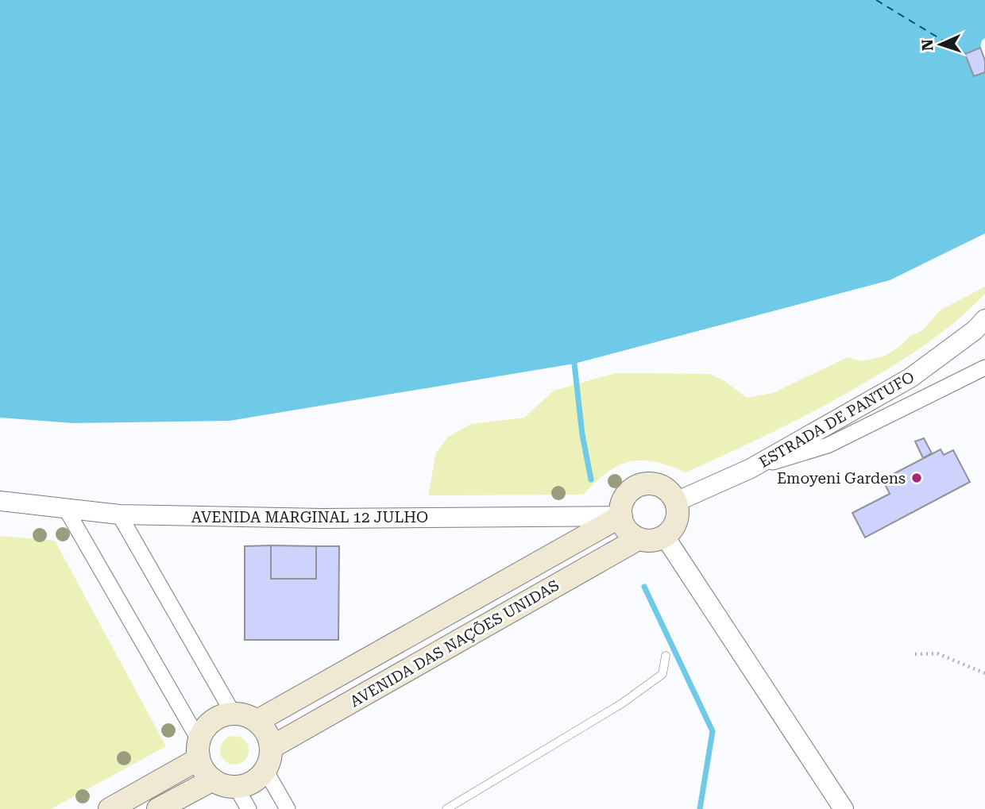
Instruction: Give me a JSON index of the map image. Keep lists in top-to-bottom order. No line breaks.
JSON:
{"streets":{"main road":["AVENIDA DAS NAÇÕES UNIDAS"],"street":["ESTRADA DE PANTUFO","AVENIDA MARGINAL 12 JULHO"]},"crossings":[["ESTRADA DE PANTUFO","AVENIDA MARGINAL 12 JULHO"],["ESTRADA DE PANTUFO","AVENIDA DAS NAÇÕES UNIDAS"],["AVENIDA MARGINAL 12 JULHO","AVENIDA DAS NAÇÕES UNIDAS"]],"places":["Emoyeni Gardens"],"north":"left"}
